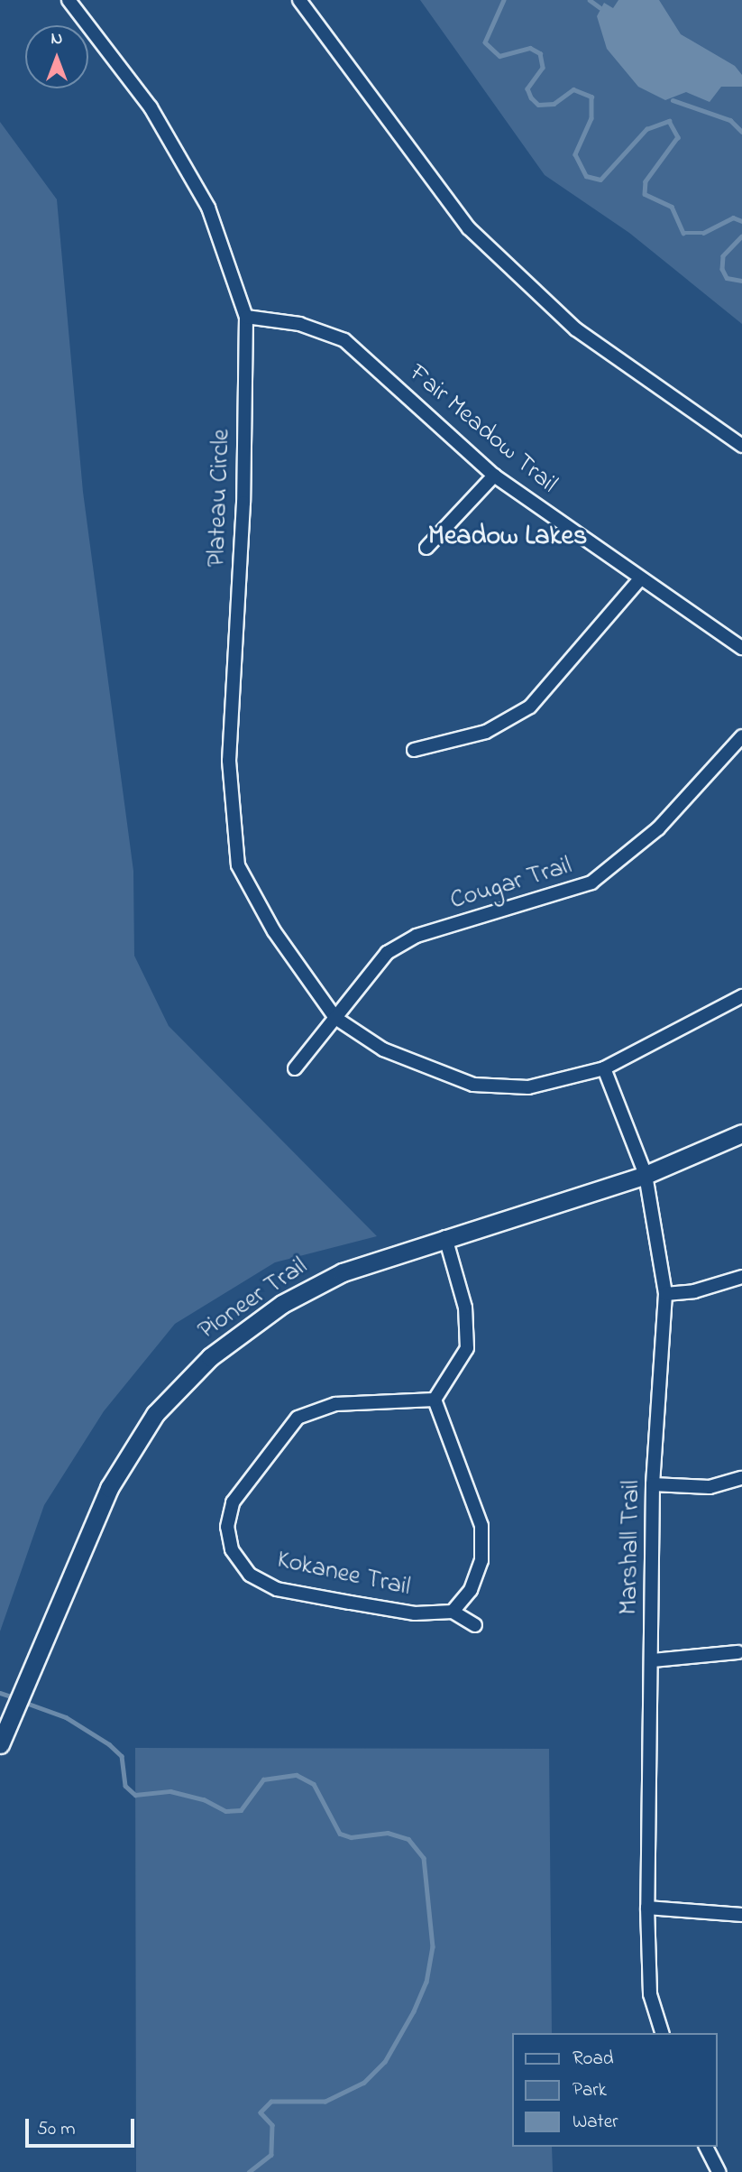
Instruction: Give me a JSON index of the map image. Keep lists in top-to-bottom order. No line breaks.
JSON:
{"streets":{"main road":["Pioneer Trail"],"street":["Fair Meadow Trail","Plateau Circle","Cougar Trail","Marshall Trail","Kokanee Trail"]},"crossings":[["Fair Meadow Trail","Plateau Circle"],["Plateau Circle","Cougar Trail"],["Pioneer Trail","Marshall Trail"]],"districts":["Meadow Lakes"],"legend":["Road","Park","Water"],"scale_bar":"50 m","north":"top"}
